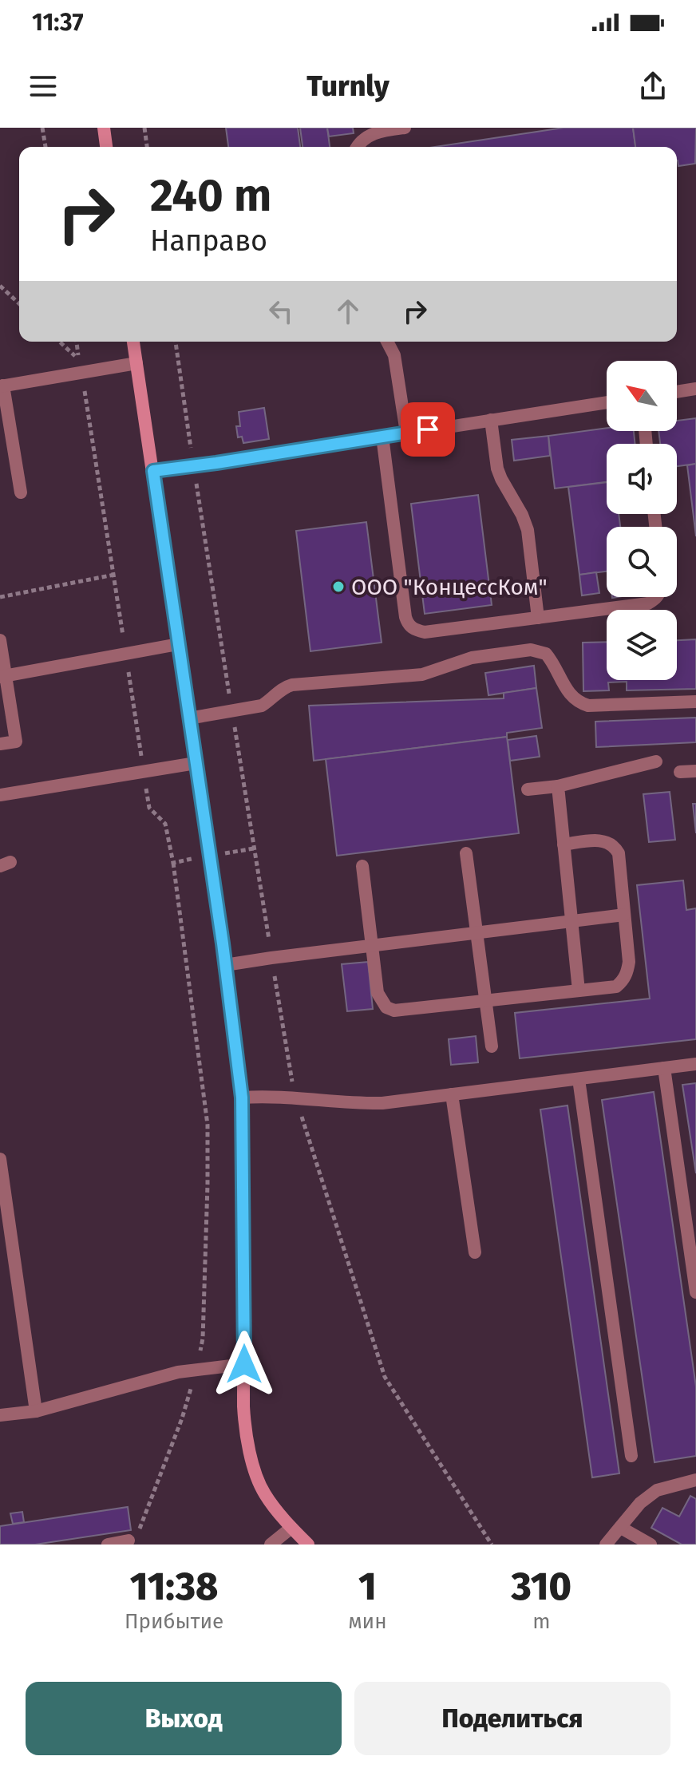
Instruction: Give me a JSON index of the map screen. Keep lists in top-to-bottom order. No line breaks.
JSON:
{"places":["ООО \"КонцессКом\""],"north":"top left","page":{"status":"11:37","header":"Turnly","turn":["240 m","Направо"],"eta":["11:38","Прибытие","1","мин","310","m"],"buttons":["Выход","Поделиться"]}}
